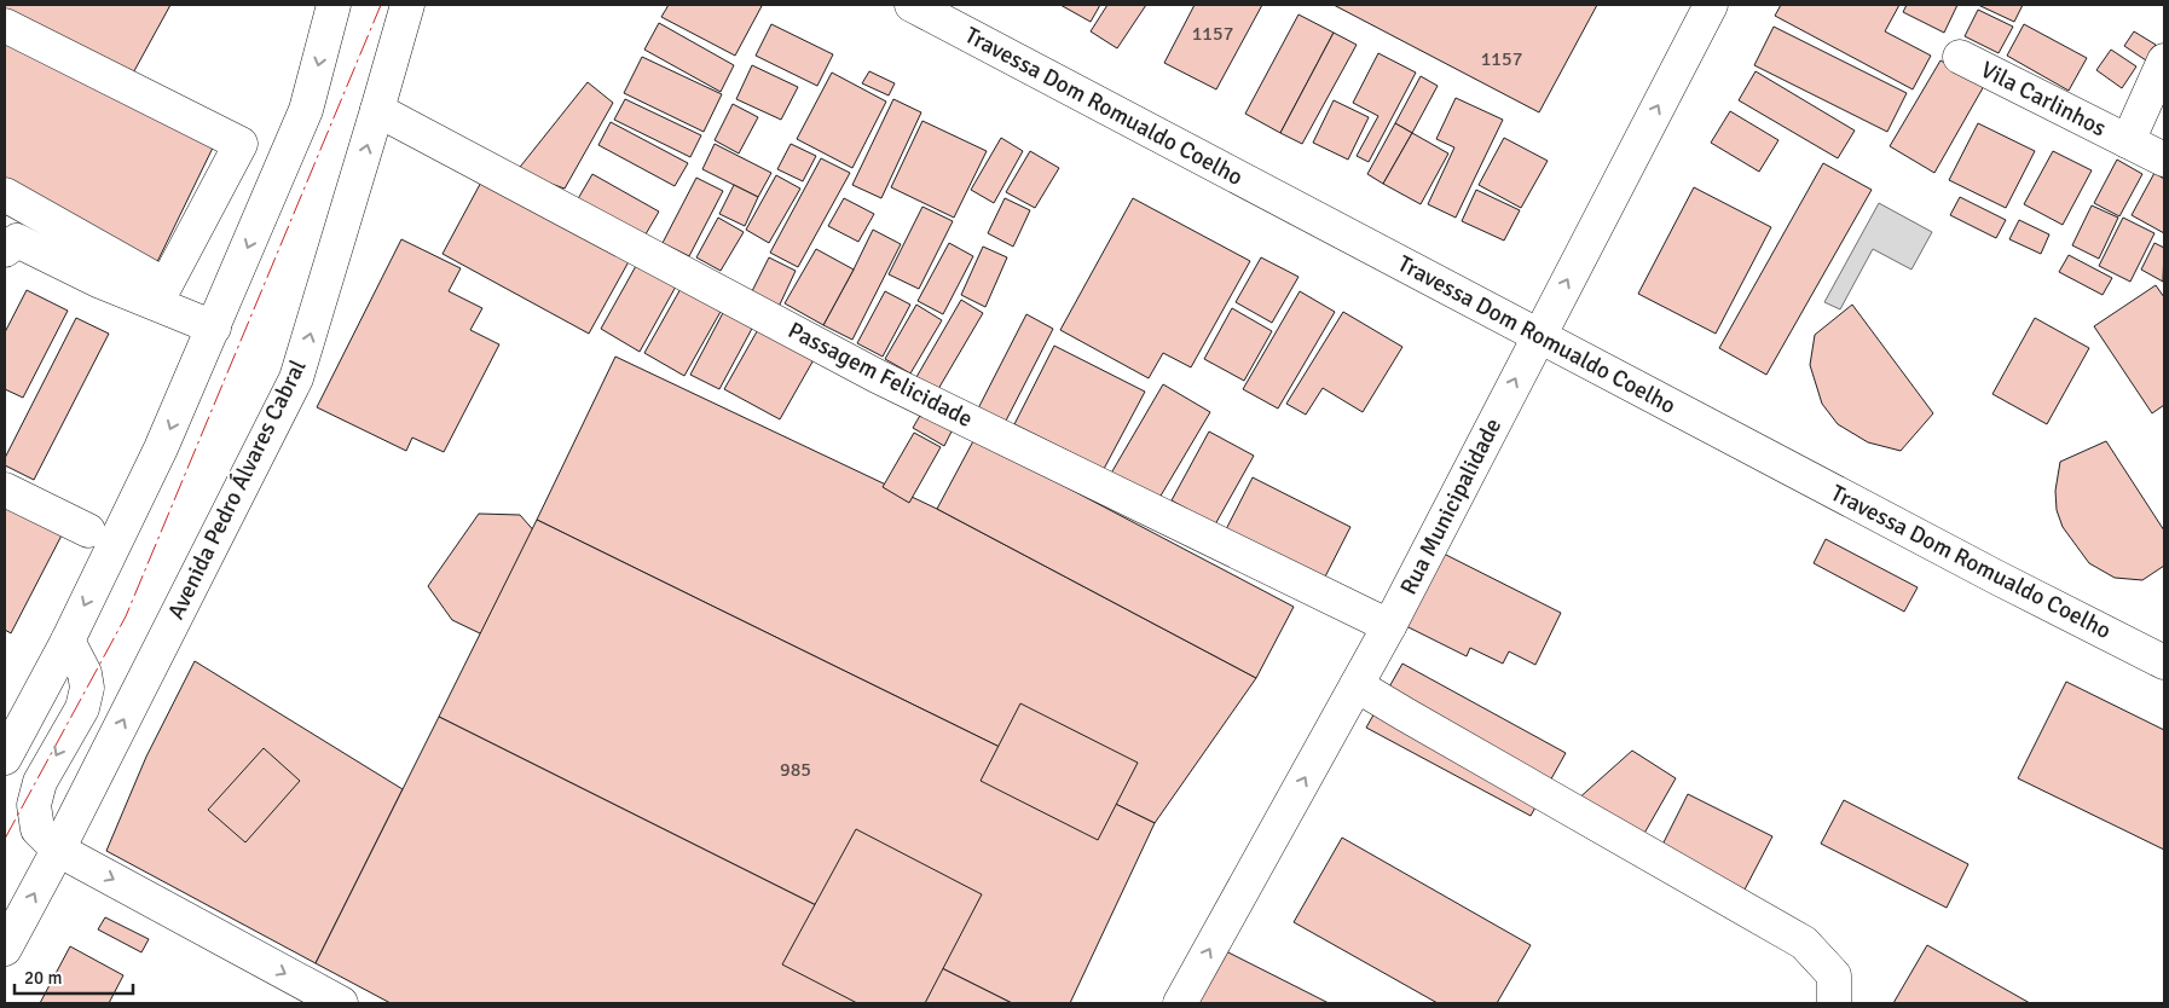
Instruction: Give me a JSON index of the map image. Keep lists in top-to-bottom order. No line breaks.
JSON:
{"streets":{"street":["Vila Carlinhos","Travessa Dom Romualdo Coelho","Passagem Felicidade","Avenida Pedro Álvares Cabral","Rua Municipalidade"]},"crossings":[["Travessa Dom Romualdo Coelho","Rua Municipalidade"],["Passagem Felicidade","Avenida Pedro Álvares Cabral"],["Passagem Felicidade","Rua Municipalidade"]],"one_way":["Rua Municipalidade"],"house_numbers":["1157","1157","985"],"scale_bar":"20 m"}
